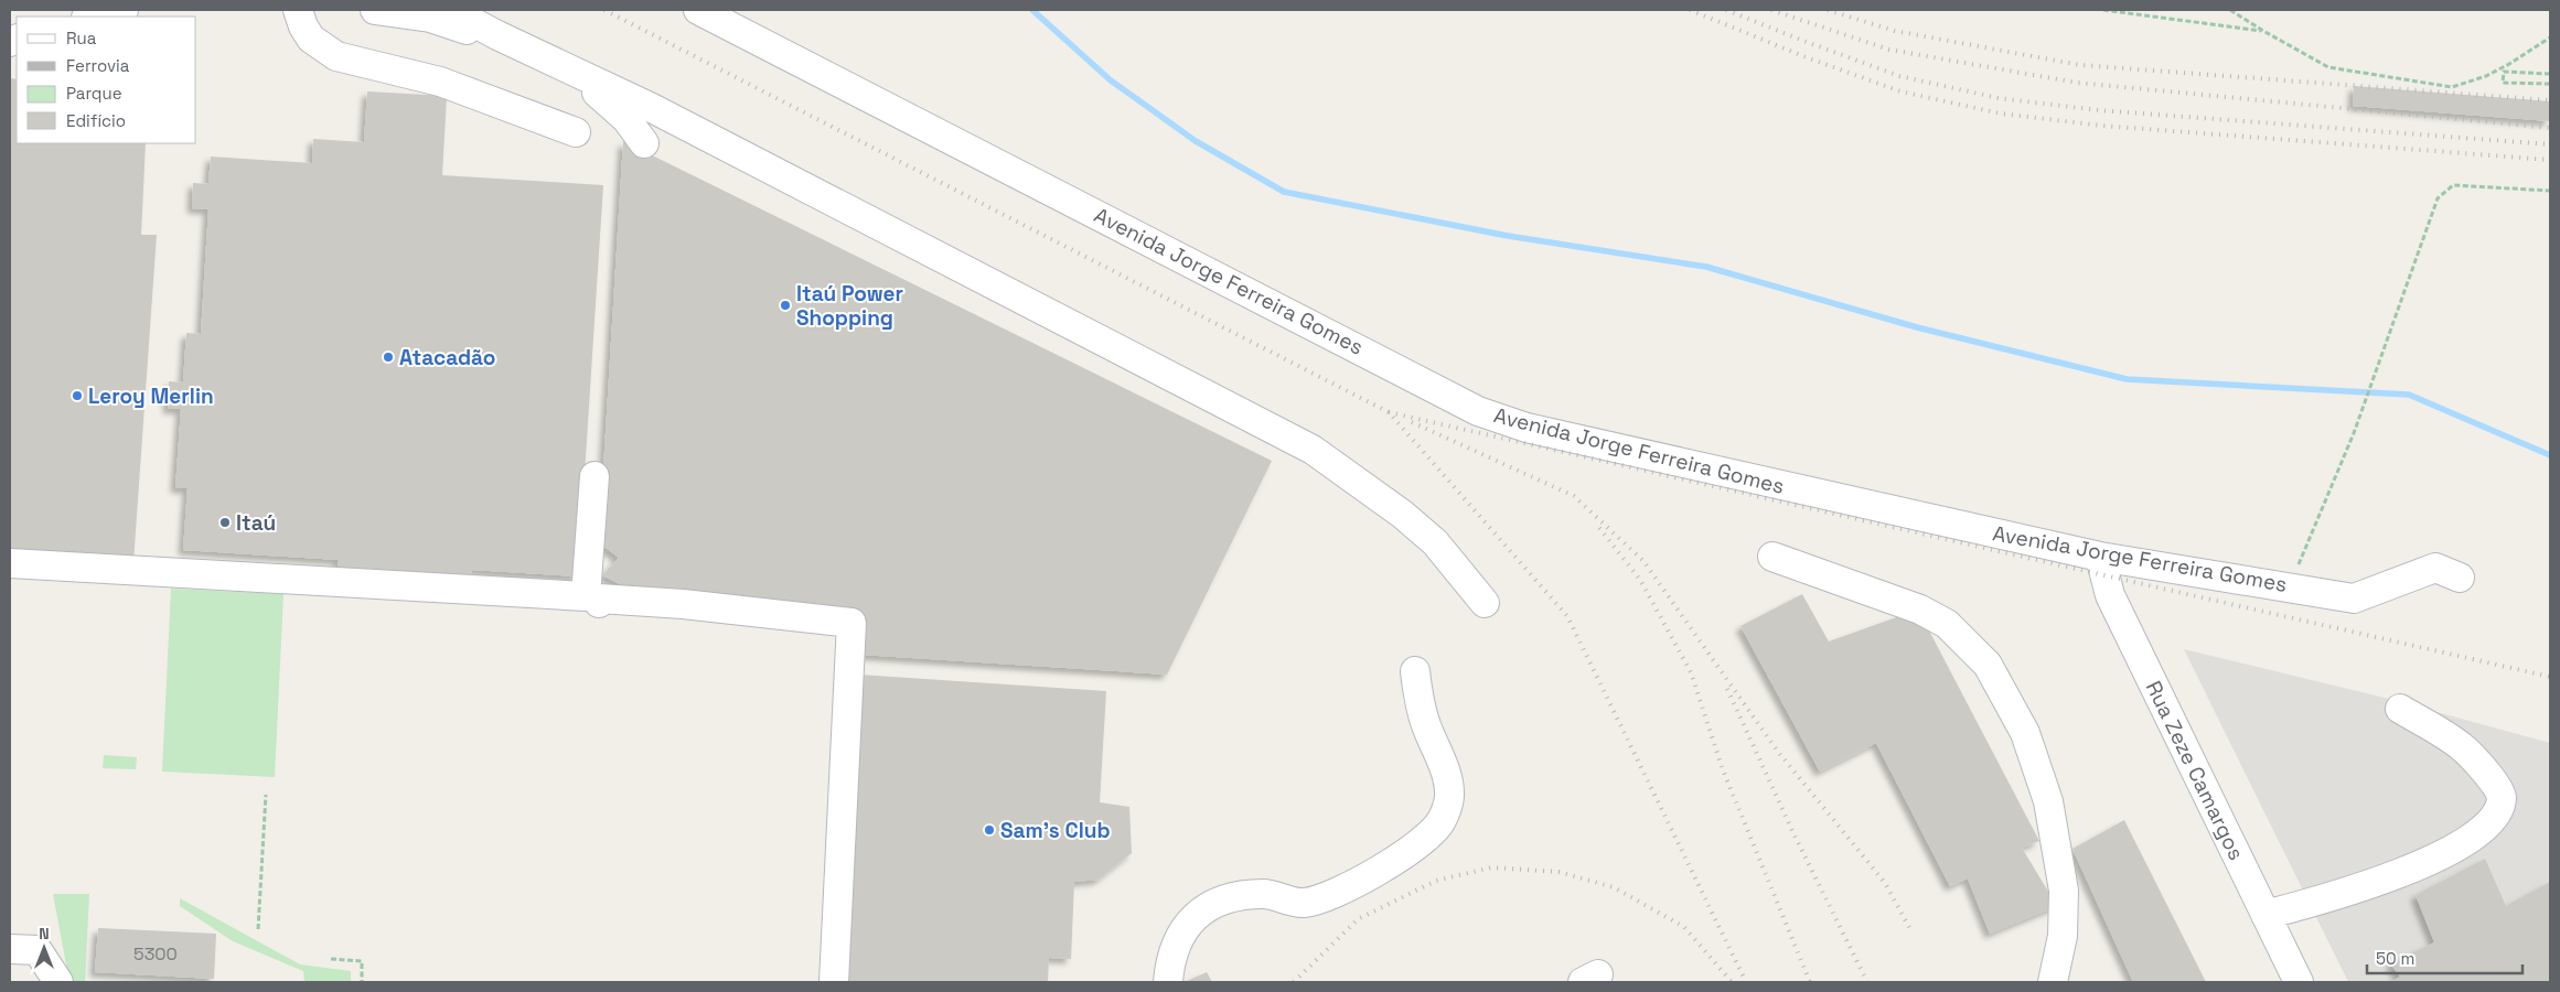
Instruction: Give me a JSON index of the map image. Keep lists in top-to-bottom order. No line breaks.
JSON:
{"streets":{"street":["Avenida Jorge Ferreira Gomes","Rua Zeze Camargos"]},"crossings":[["Avenida Jorge Ferreira Gomes","Rua Zeze Camargos"]],"places":["Itaú Power Shopping","Atacadão","Leroy Merlin","Itaú","Sam's Club"],"house_numbers":["5300"],"legend":["Rua","Ferrovia","Parque","Edifício"],"scale_bar":"50 m","north":"top"}
